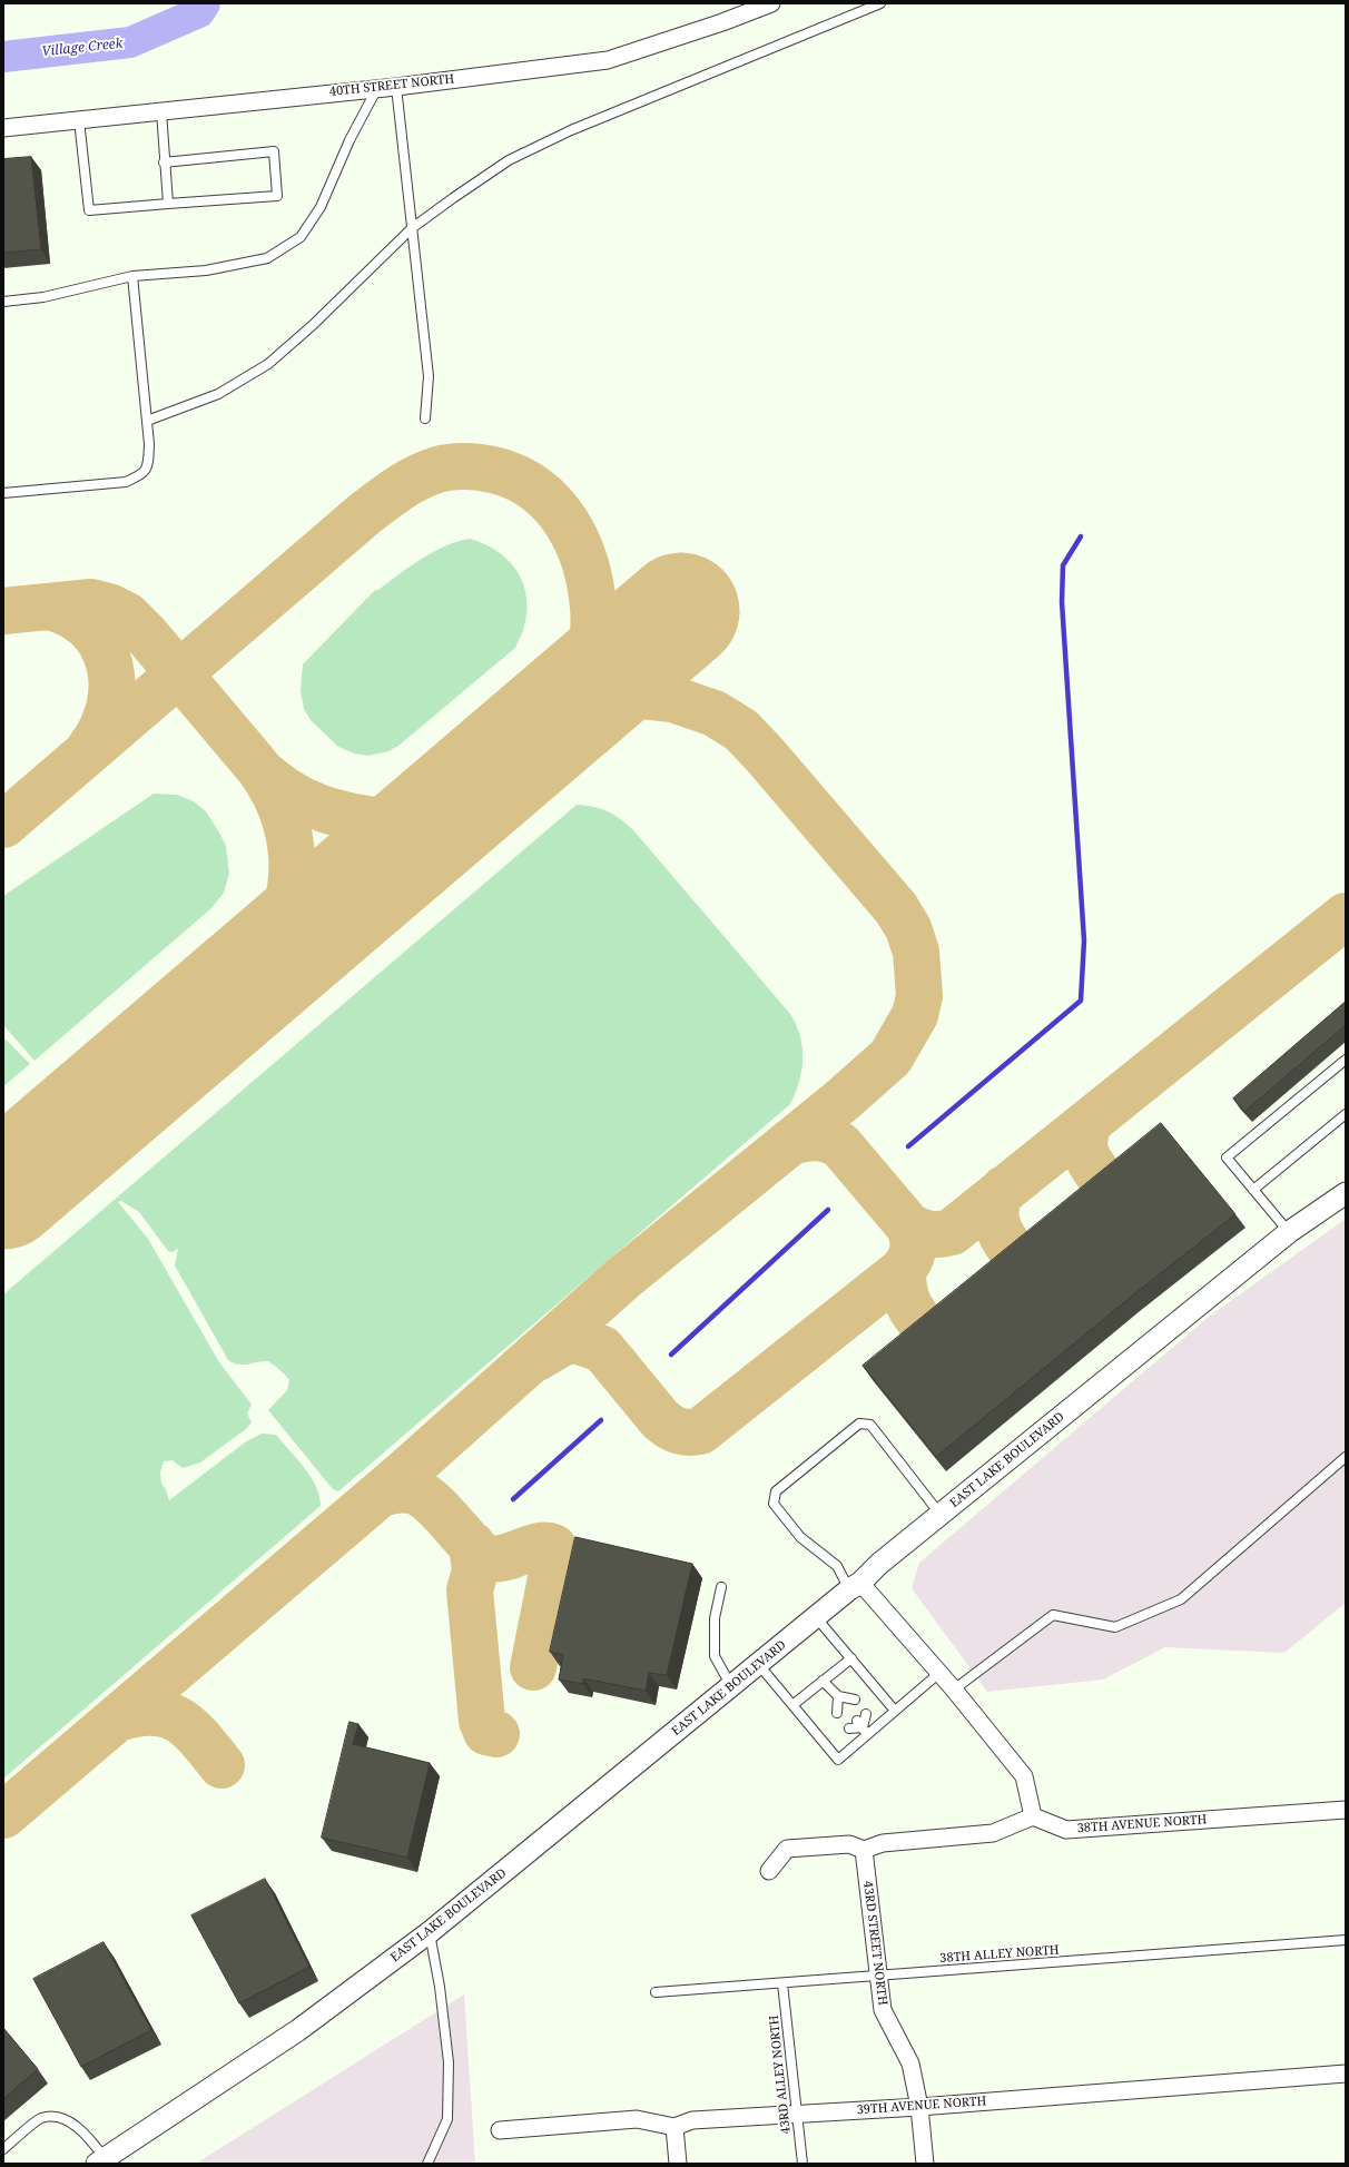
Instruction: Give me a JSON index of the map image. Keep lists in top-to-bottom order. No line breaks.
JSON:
{"streets":{"street":["40TH STREET NORTH","EAST LAKE BOULEVARD","38TH AVENUE NORTH","43RD STREET NORTH","39TH AVENUE NORTH"],"lane":["38TH ALLEY NORTH","43RD ALLEY NORTH"]},"crossings":[["43RD STREET NORTH","38TH ALLEY NORTH"],["43RD STREET NORTH","39TH AVENUE NORTH"],["38TH ALLEY NORTH","43RD ALLEY NORTH"],["43RD ALLEY NORTH","39TH AVENUE NORTH"]],"water":["Village Creek"]}
